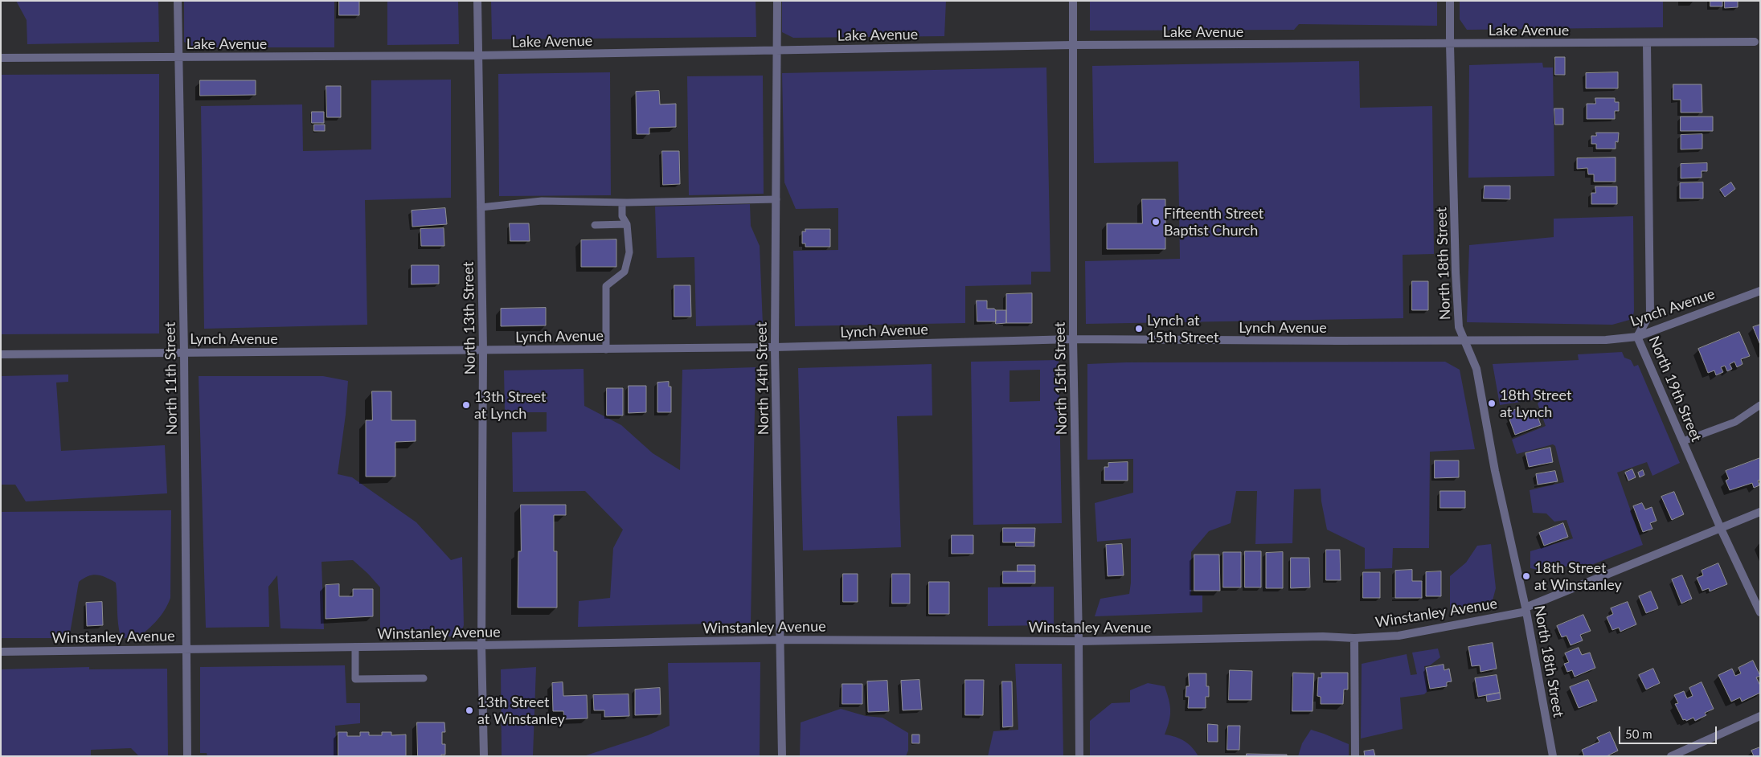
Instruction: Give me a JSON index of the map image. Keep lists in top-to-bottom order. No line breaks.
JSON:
{"streets":{"street":["Lake Avenue","North 18th Street","Lynch Avenue","North 13th Street","North 11th Street","North 14th Street","North 15th Street","North 19th Street","Winstanley Avenue"]},"crossings":[["Lake Avenue","North 18th Street"],["Lake Avenue","North 13th Street"],["Lake Avenue","North 11th Street"],["Lake Avenue","North 14th Street"],["Lake Avenue","North 15th Street"],["Lake Avenue","North 19th Street"],["North 18th Street","Lynch Avenue"],["North 18th Street","Winstanley Avenue"],["Lynch Avenue","North 13th Street"],["Lynch Avenue","North 11th Street"],["Lynch Avenue","North 14th Street"],["Lynch Avenue","North 15th Street"],["Lynch Avenue","North 19th Street"],["North 13th Street","Winstanley Avenue"],["North 11th Street","Winstanley Avenue"],["North 14th Street","Winstanley Avenue"],["North 15th Street","Winstanley Avenue"],["North 19th Street","Winstanley Avenue"]],"places":["Fifteenth Street Baptist Church","Lynch at 15th Street","18th Street at Lynch","13th Street at Lynch","18th Street at Winstanley","13th Street at Winstanley"],"scale_bar":"50 m"}
